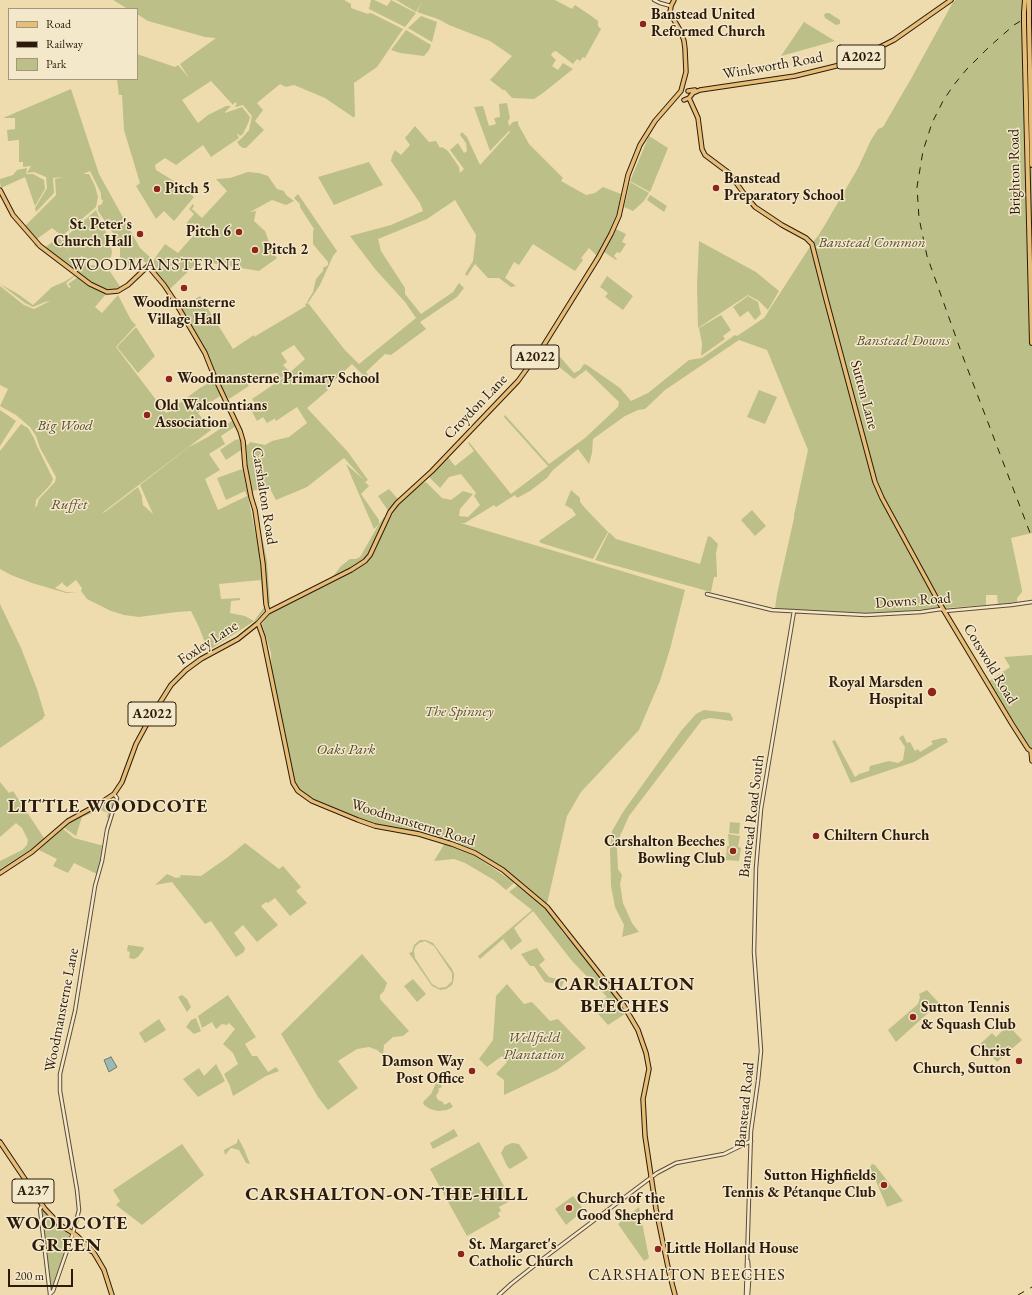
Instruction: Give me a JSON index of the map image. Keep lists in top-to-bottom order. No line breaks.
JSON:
{"streets":{"highway":["Brighton Road"],"main road":["A2022","Winkworth Road","Sutton Lane","Croydon Lane","Carshalton Road","Foxley Lane","Cotswold Road","Woodmansterne Road","A237"],"street":["Downs Road","Banstead Road South","Woodmansterne Lane","Banstead Road"]},"crossings":[["A2022","Foxley Lane"],["A2022","Woodmansterne Lane"],["Winkworth Road","Sutton Lane"],["Winkworth Road","Croydon Lane"],["Sutton Lane","Downs Road"],["Sutton Lane","Cotswold Road"],["Croydon Lane","Carshalton Road"],["Croydon Lane","Foxley Lane"],["Carshalton Road","Foxley Lane"],["Downs Road","Cotswold Road"],["Downs Road","Banstead Road South"],["Foxley Lane","Woodmansterne Road"],["Foxley Lane","Woodmansterne Lane"],["Banstead Road South","Banstead Road"],["Woodmansterne Lane","A237"]],"districts":["WOODMANSTERNE","LITTLE WOODCOTE","CARSHALTON BEECHES","CARSHALTON-ON-THE-HILL","WOODCOTE GREEN","CARSHALTON BEECHES"],"parks":["Banstead Common","Banstead Downs","Big Wood","Ruffet","The Spinney","Oaks Park","Wellfield Plantation"],"places":["Banstead United Reformed Church","Banstead Preparatory School","Pitch 5","Pitch 6","St. Peter's Church Hall","Pitch 2","Woodmansterne Village Hall","Woodmansterne Primary School","Old Walcountians Association","Royal Marsden Hospital","Chiltern Church","Carshalton Beeches Bowling Club","Sutton Tennis & Squash Club","Christ Church, Sutton","Damson Way Post Office","Sutton Highfields Tennis & Pétanque Club","Church of the Good Shepherd","Little Holland House","St. Margaret's Catholic Church"],"legend":["Road","Railway","Park"],"scale_bar":"200 m"}
